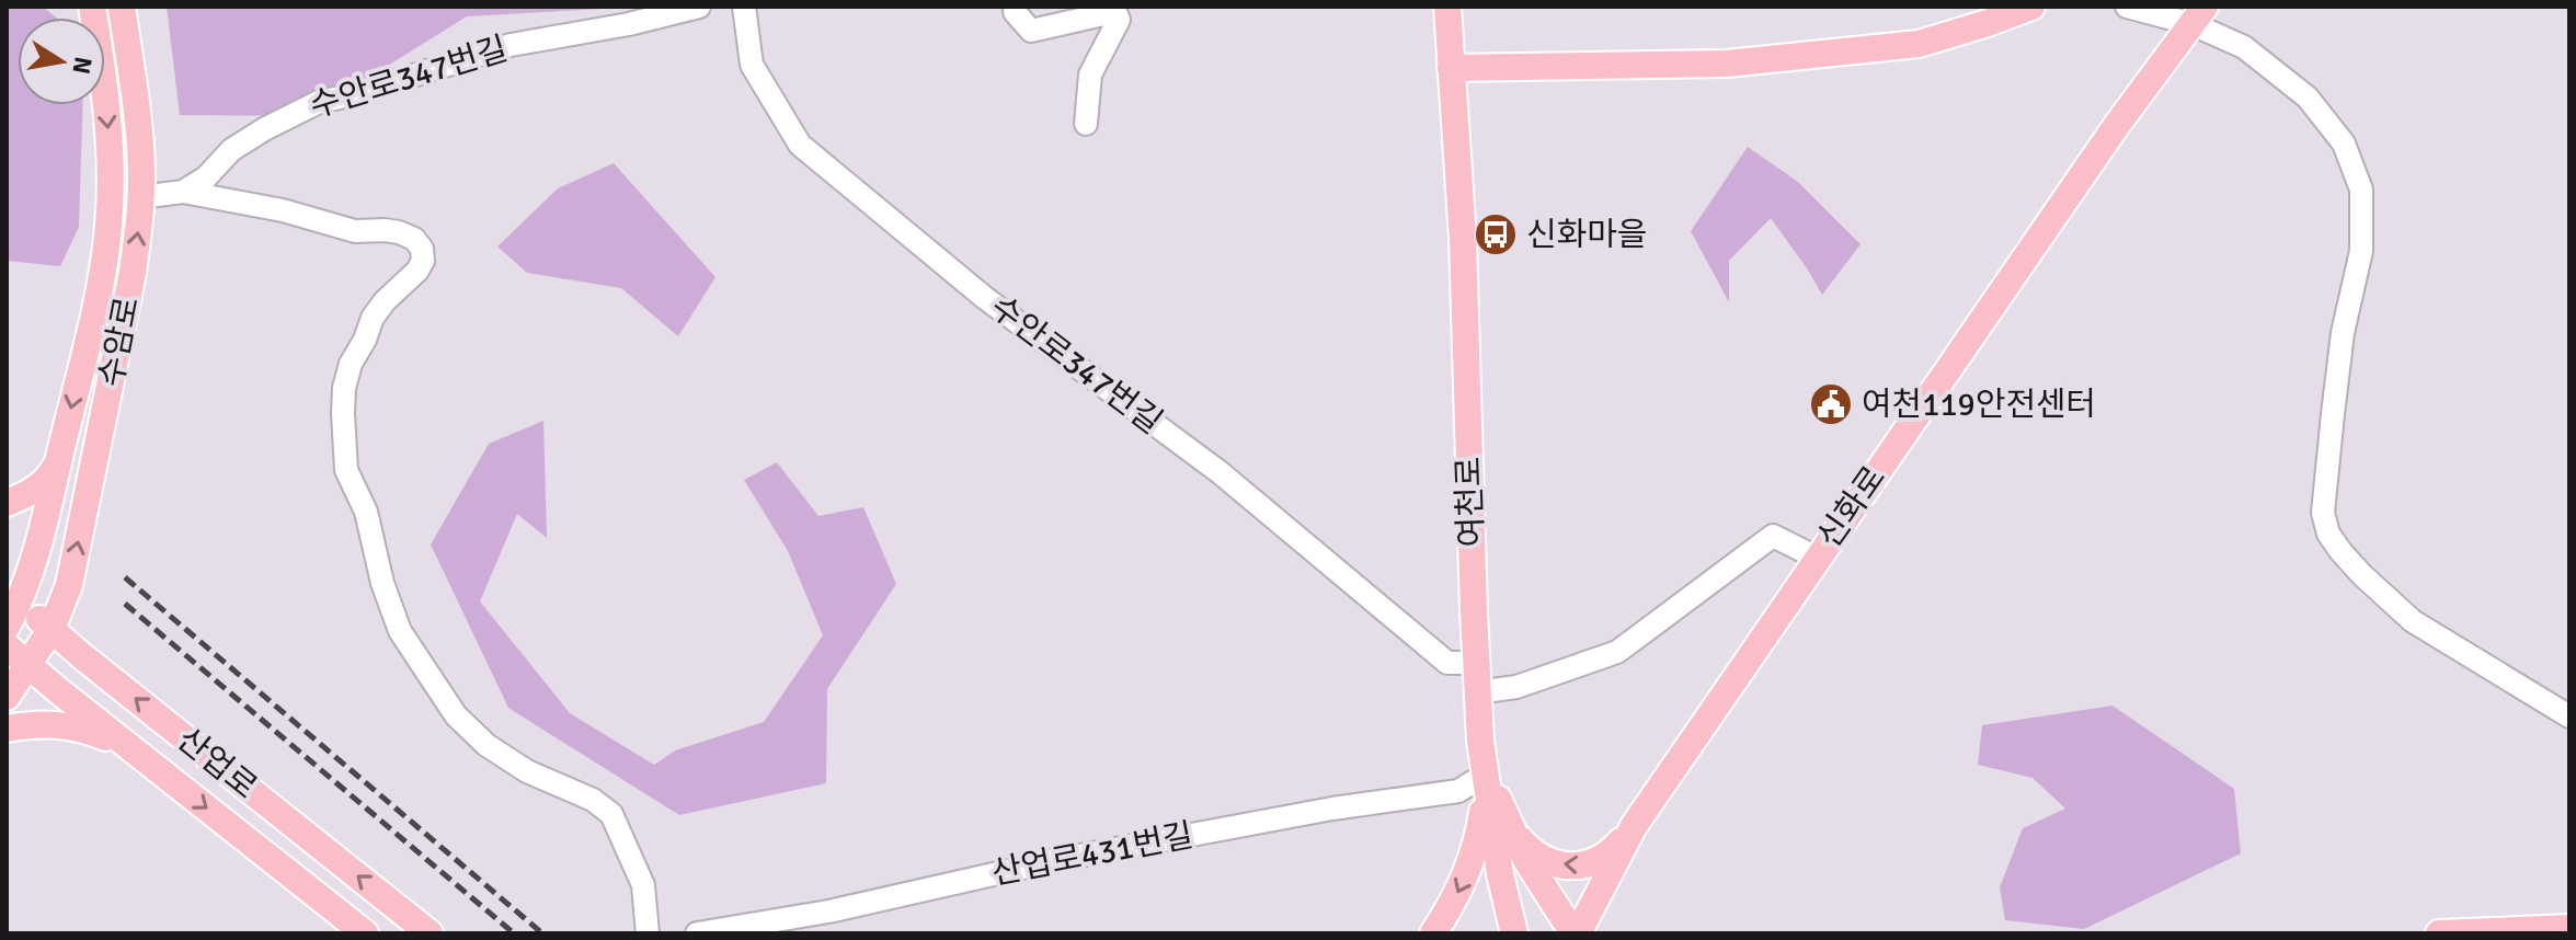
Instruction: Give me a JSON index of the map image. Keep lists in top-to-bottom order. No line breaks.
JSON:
{"streets":{"main road":["수암로","여천로","신화로","산업로"],"street":["수안로347번길","산업로431번길"]},"crossings":[["수안로347번길","여천로"],["수암로","산업로"],["여천로","산업로431번길"]],"places":{"bus stop":["신화마을"],"public building":["여천119안전센터"]},"north":"right"}
